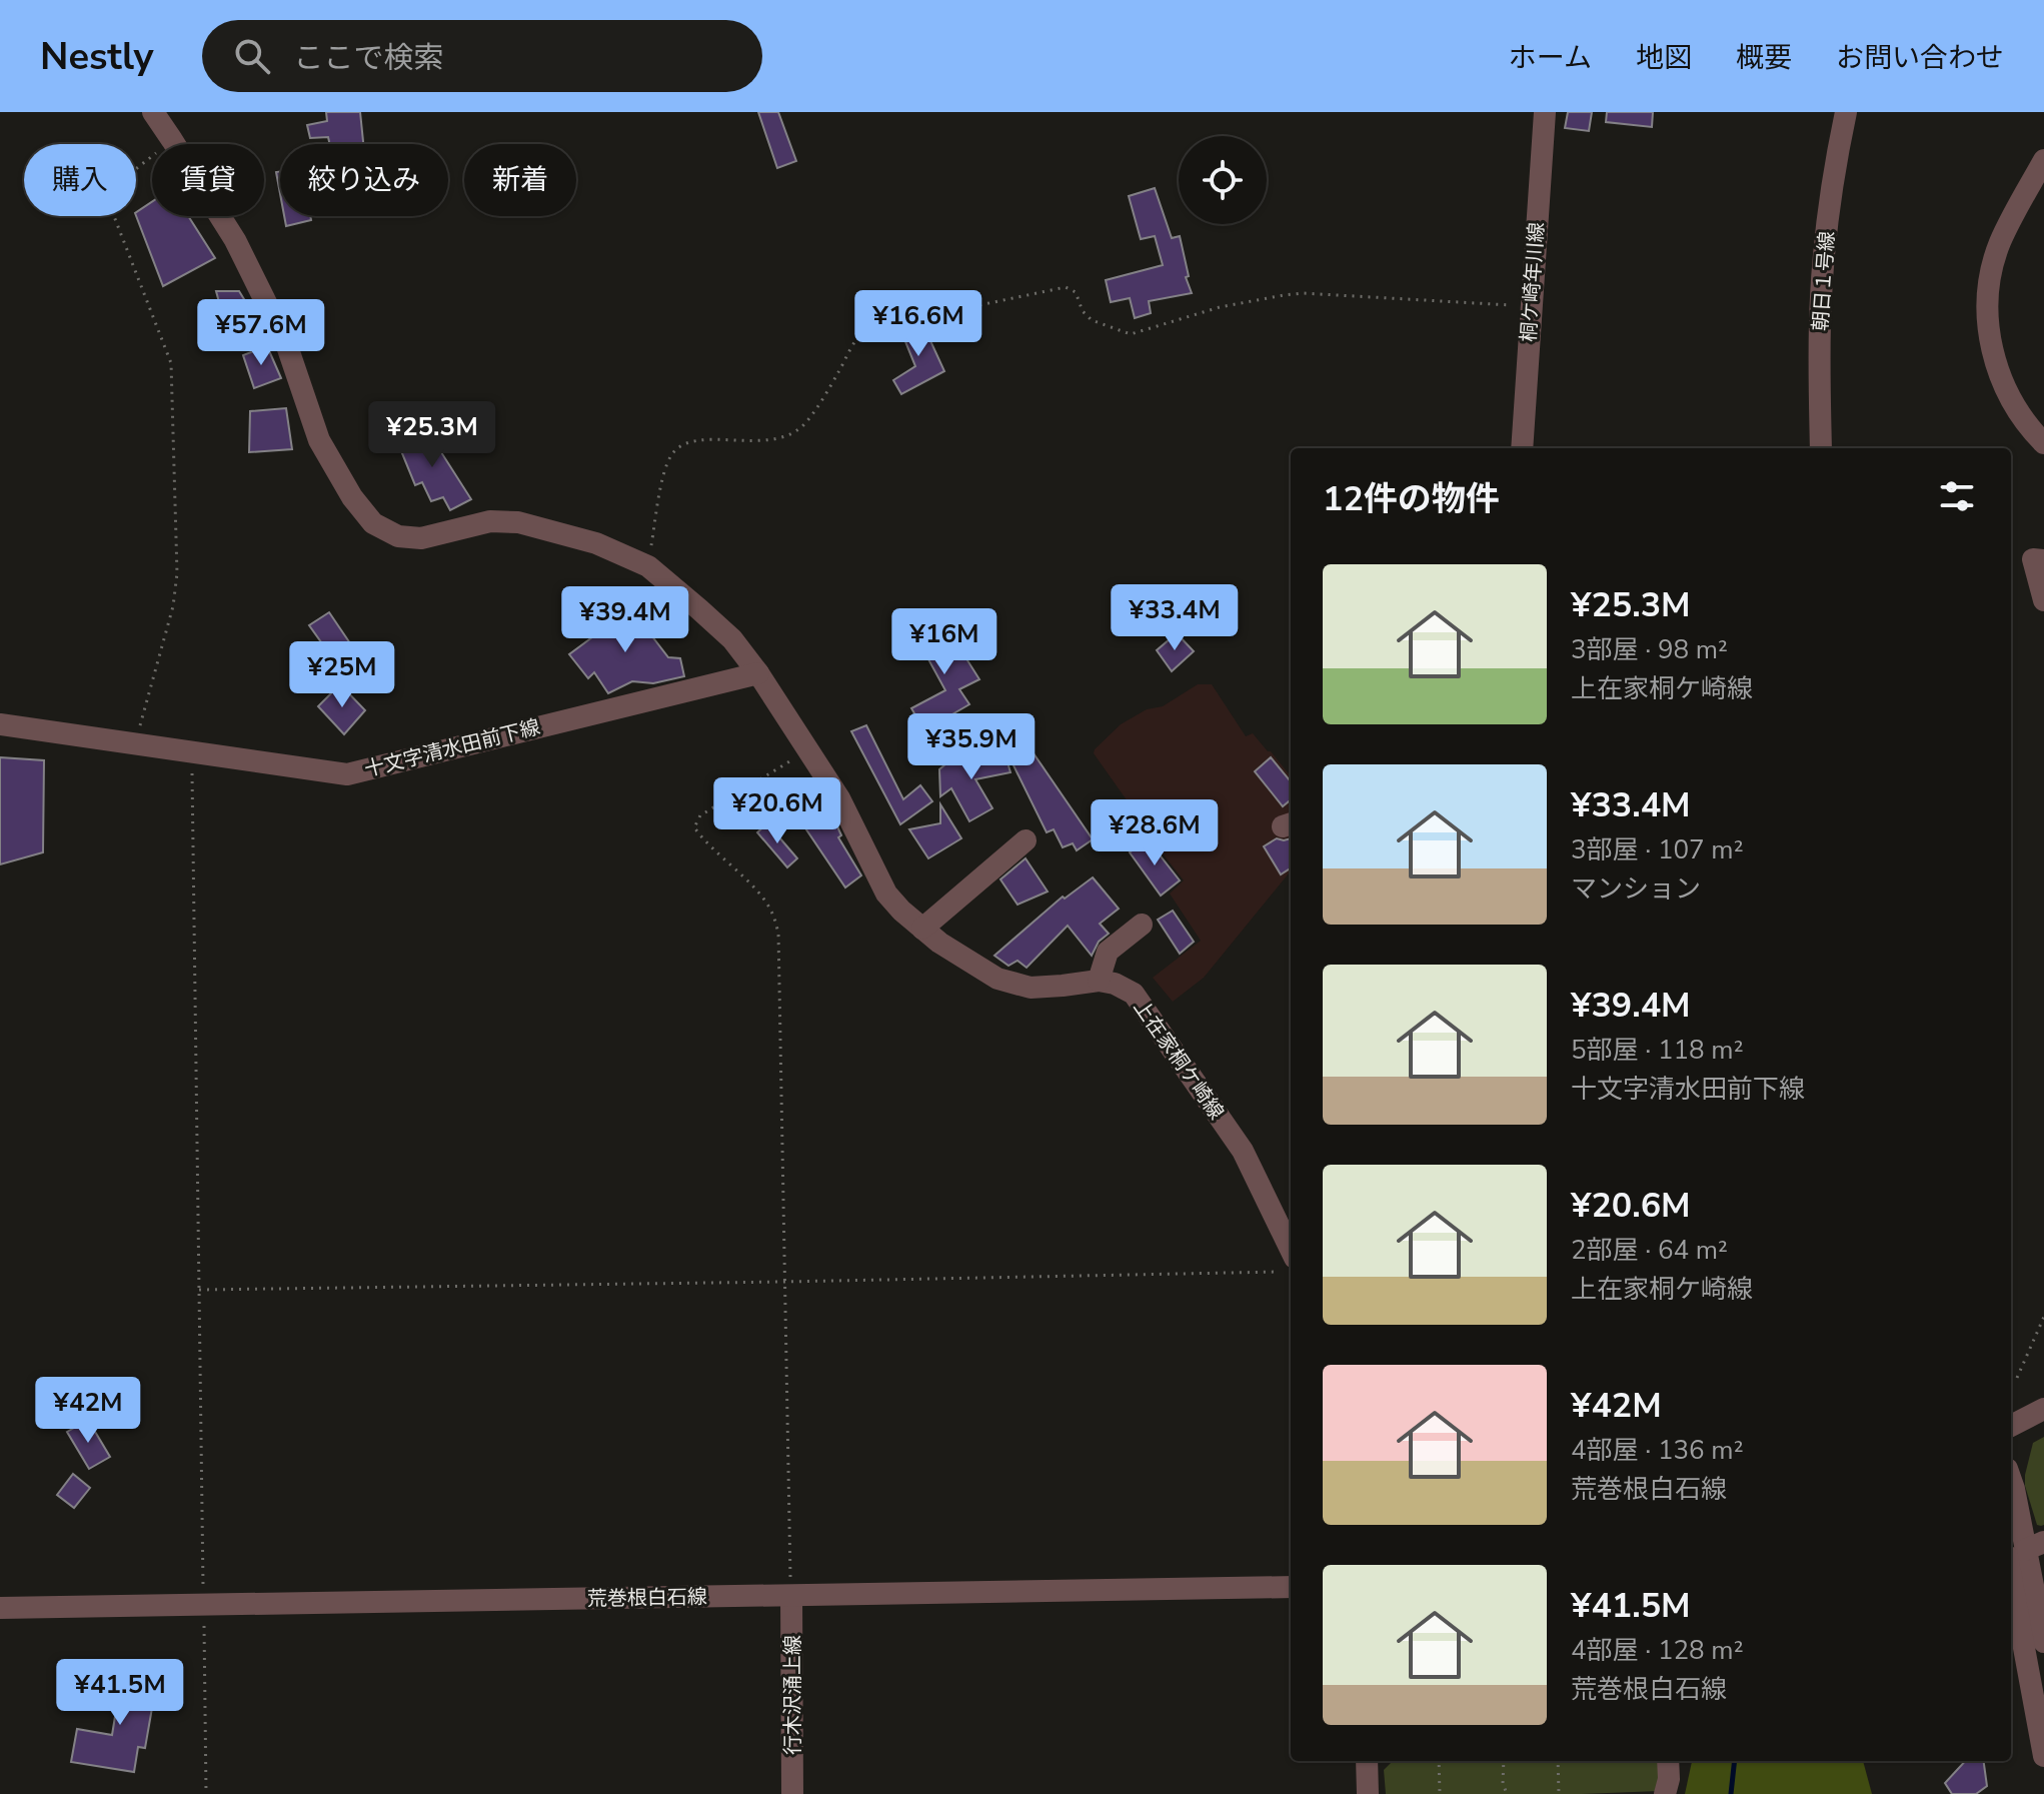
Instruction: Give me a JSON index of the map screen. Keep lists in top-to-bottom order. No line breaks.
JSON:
{"streets":{"street":["朝日１号線","桐ケ崎年川線","十文字清水田前下線","上在家桐ケ崎線","荒巻根白石線","行木沢涌上線"]},"crossings":[["十文字清水田前下線","上在家桐ケ崎線"],["荒巻根白石線","行木沢涌上線"]],"page":{"header":"Nestly","search":"ここで検索","nav":["ホーム","地図","概要","お問い合わせ"],"chip":["購入","賃貸","絞り込み","新着"],"price":["¥16.6M","¥57.6M","¥25.3M","¥33.4M","¥39.4M","¥16M","¥25M","¥35.9M","¥20.6M","¥28.6M","¥42M","¥41.5M"],"heading":"12件の物件","list":[{"name":"¥25.3M","note":"3部屋 · 98 m² · 上在家桐ケ崎線"},{"name":"¥33.4M","note":"3部屋 · 107 m² · マンション"},{"name":"¥39.4M","note":"5部屋 · 118 m² · 十文字清水田前下線"},{"name":"¥20.6M","note":"2部屋 · 64 m² · 上在家桐ケ崎線"},{"name":"¥42M","note":"4部屋 · 136 m² · 荒巻根白石線"},{"name":"¥41.5M","note":"4部屋 · 128 m² · 荒巻根白石線"}]}}
